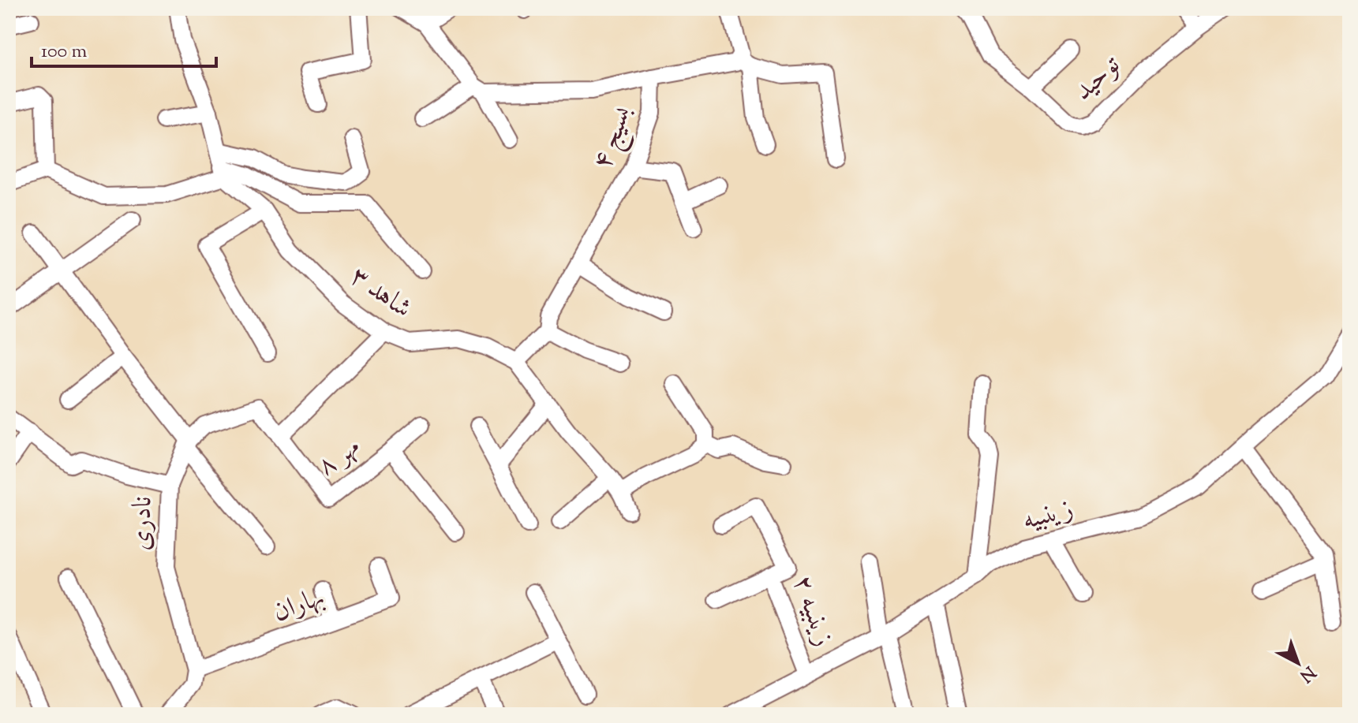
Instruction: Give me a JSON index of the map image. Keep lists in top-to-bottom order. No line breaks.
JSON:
{"streets":{"street":["توحید","بسیج ۴","شاهد ۳","مهر ۸","زینبیه","نادری","بهاران","زینبیه ۲"]},"crossings":[["بسیج ۴","شاهد ۳"],["زینبیه","زینبیه ۲"],["نادری","بهاران"]],"scale_bar":"100 m","north":"bottom right"}
